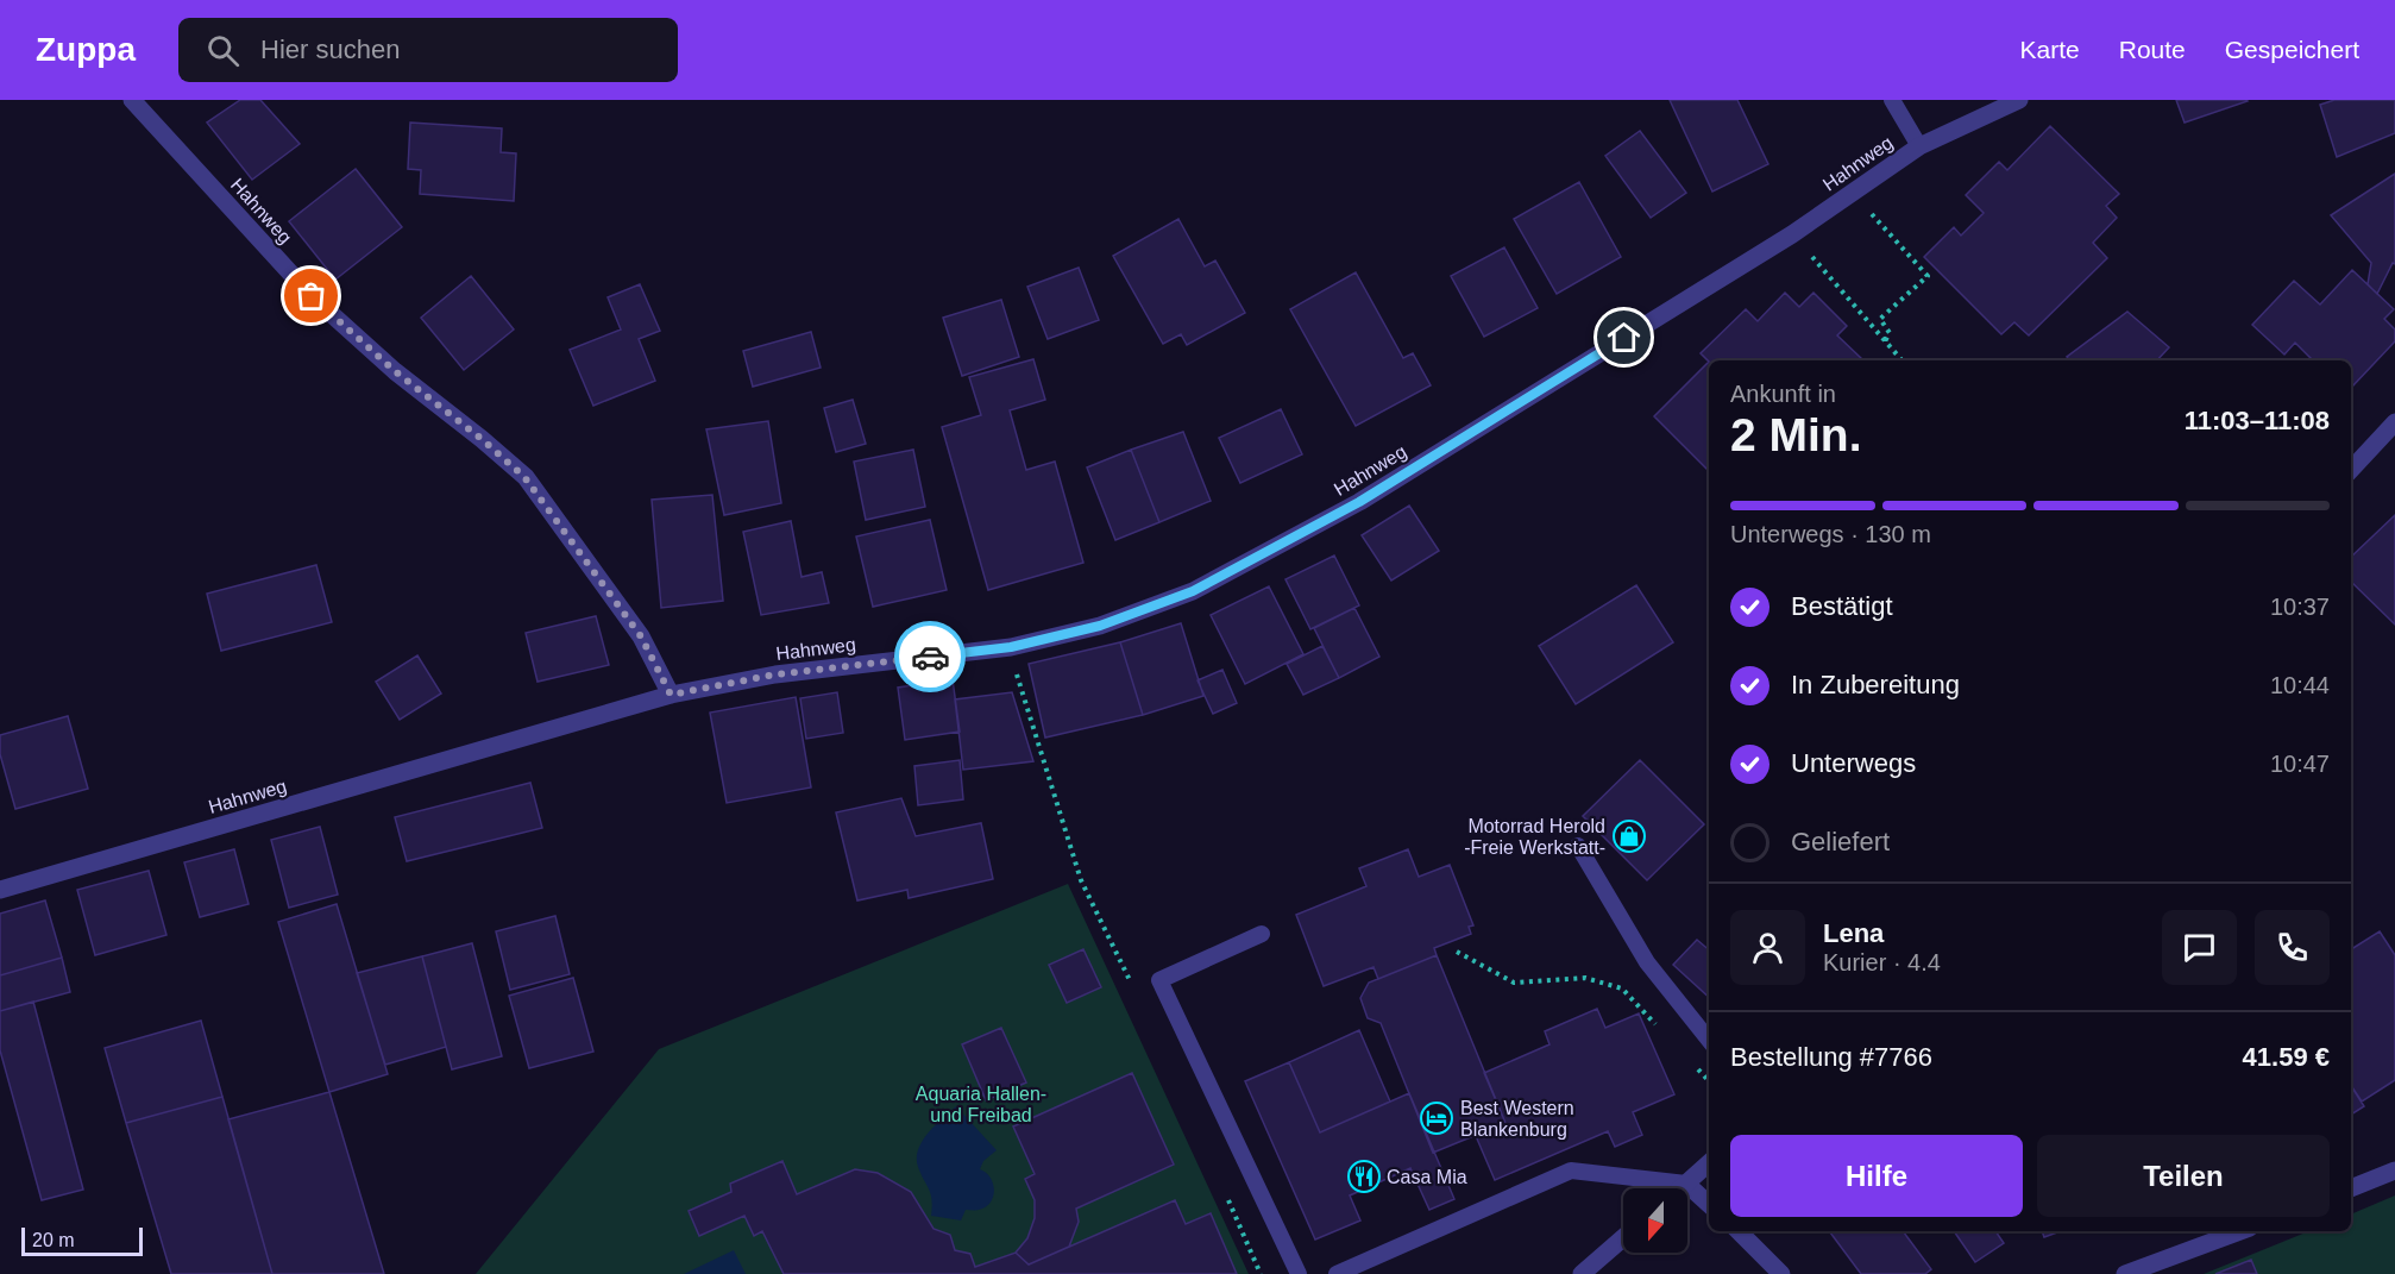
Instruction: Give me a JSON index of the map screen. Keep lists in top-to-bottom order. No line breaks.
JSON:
{"streets":{"street":["Hahnweg"]},"parks":["Aquaria Hallen- und Freibad"],"places":{"shop":["Motorrad Herold -Freie Werkstatt-"],"hotel":["Best Western Blankenburg"],"restaurant":["Casa Mia"]},"scale_bar":"20 m","north":"bottom","page":{"header":"Zuppa","search":"Hier suchen","nav":["Karte","Route","Gespeichert"],"heading":["2 Min.","Ankunft in","11:03–11:08"],"panel":["Lena","Kurier · 4.4","Bestellung #7766","41.59 €"],"bar":"Unterwegs · 130 m","list":[["Bestätigt","10:37"],["In Zubereitung","10:44"],["Unterwegs","10:47"],"Geliefert"],"buttons":["Hilfe","Teilen"],"scale":"20 m"}}
